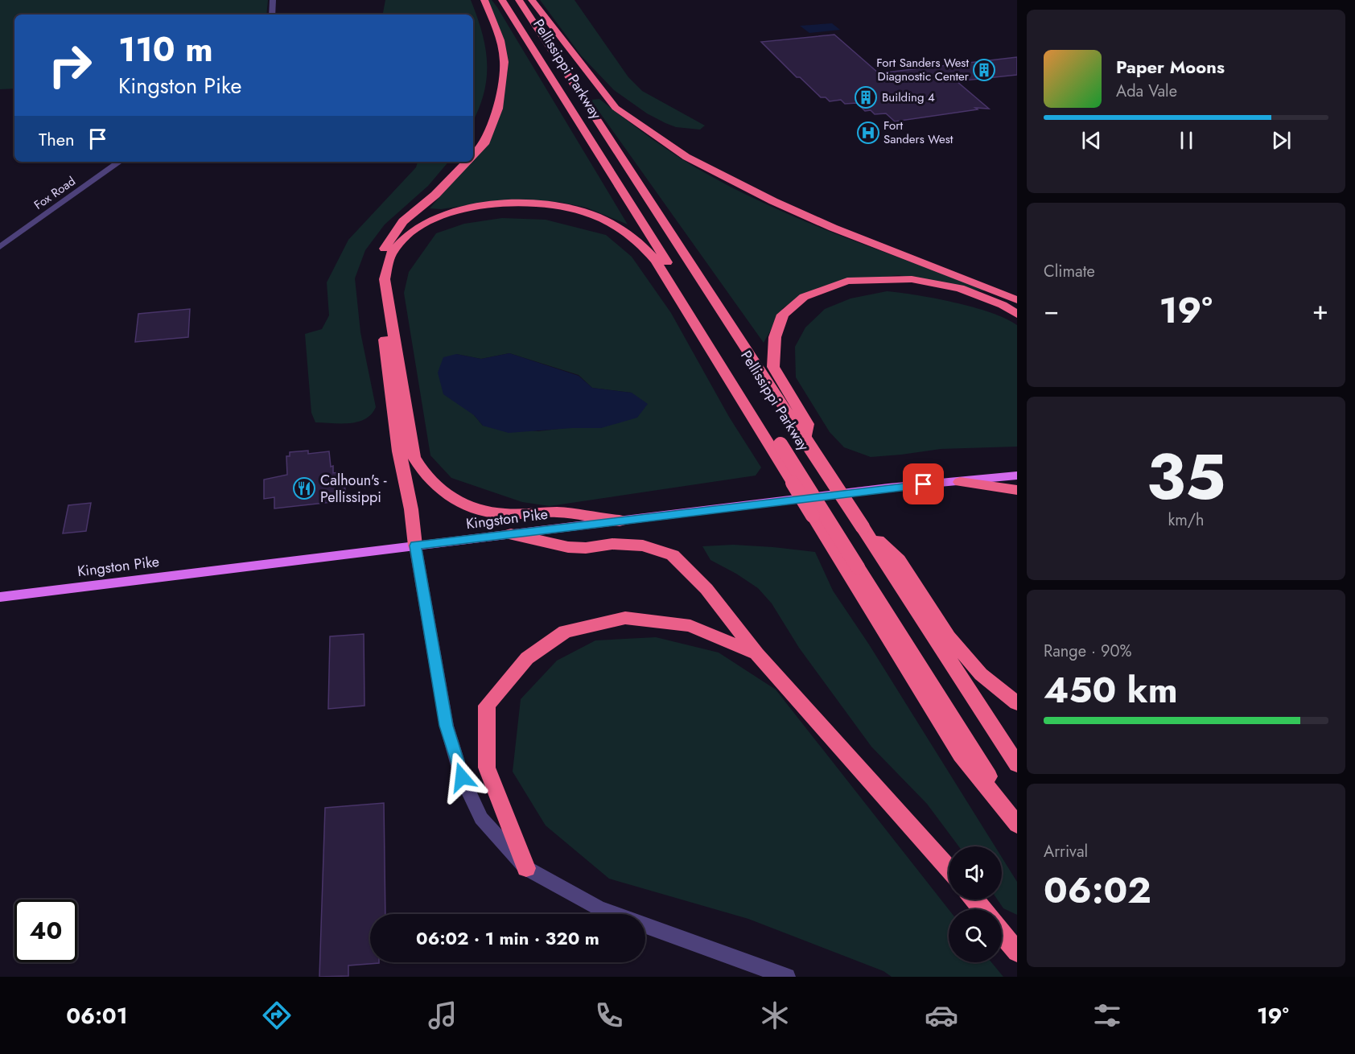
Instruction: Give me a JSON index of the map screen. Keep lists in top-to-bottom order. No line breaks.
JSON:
{"streets":{"highway":["Pellissippi Parkway"],"main road":["Kingston Pike"],"street":["Fox Road"]},"places":{"building":["Fort Sanders West Diagnostic Center","Building 4"],"hospital":["Fort Sanders West"],"restaurant":["Calhoun's - Pellissippi"]},"page":{"turn":["110 m","Kingston Pike"],"song":["Paper Moons","Ada Vale"],"then":"Then","tile":["Climate",["35","km/h"],["Range · 90%","450 km"],["Arrival","06:02"]],"heat":["−","19°","+"],"limit":"40","trip":"06:02 · 1 min · 320 m","tabs":["06:01","19°"]}}
